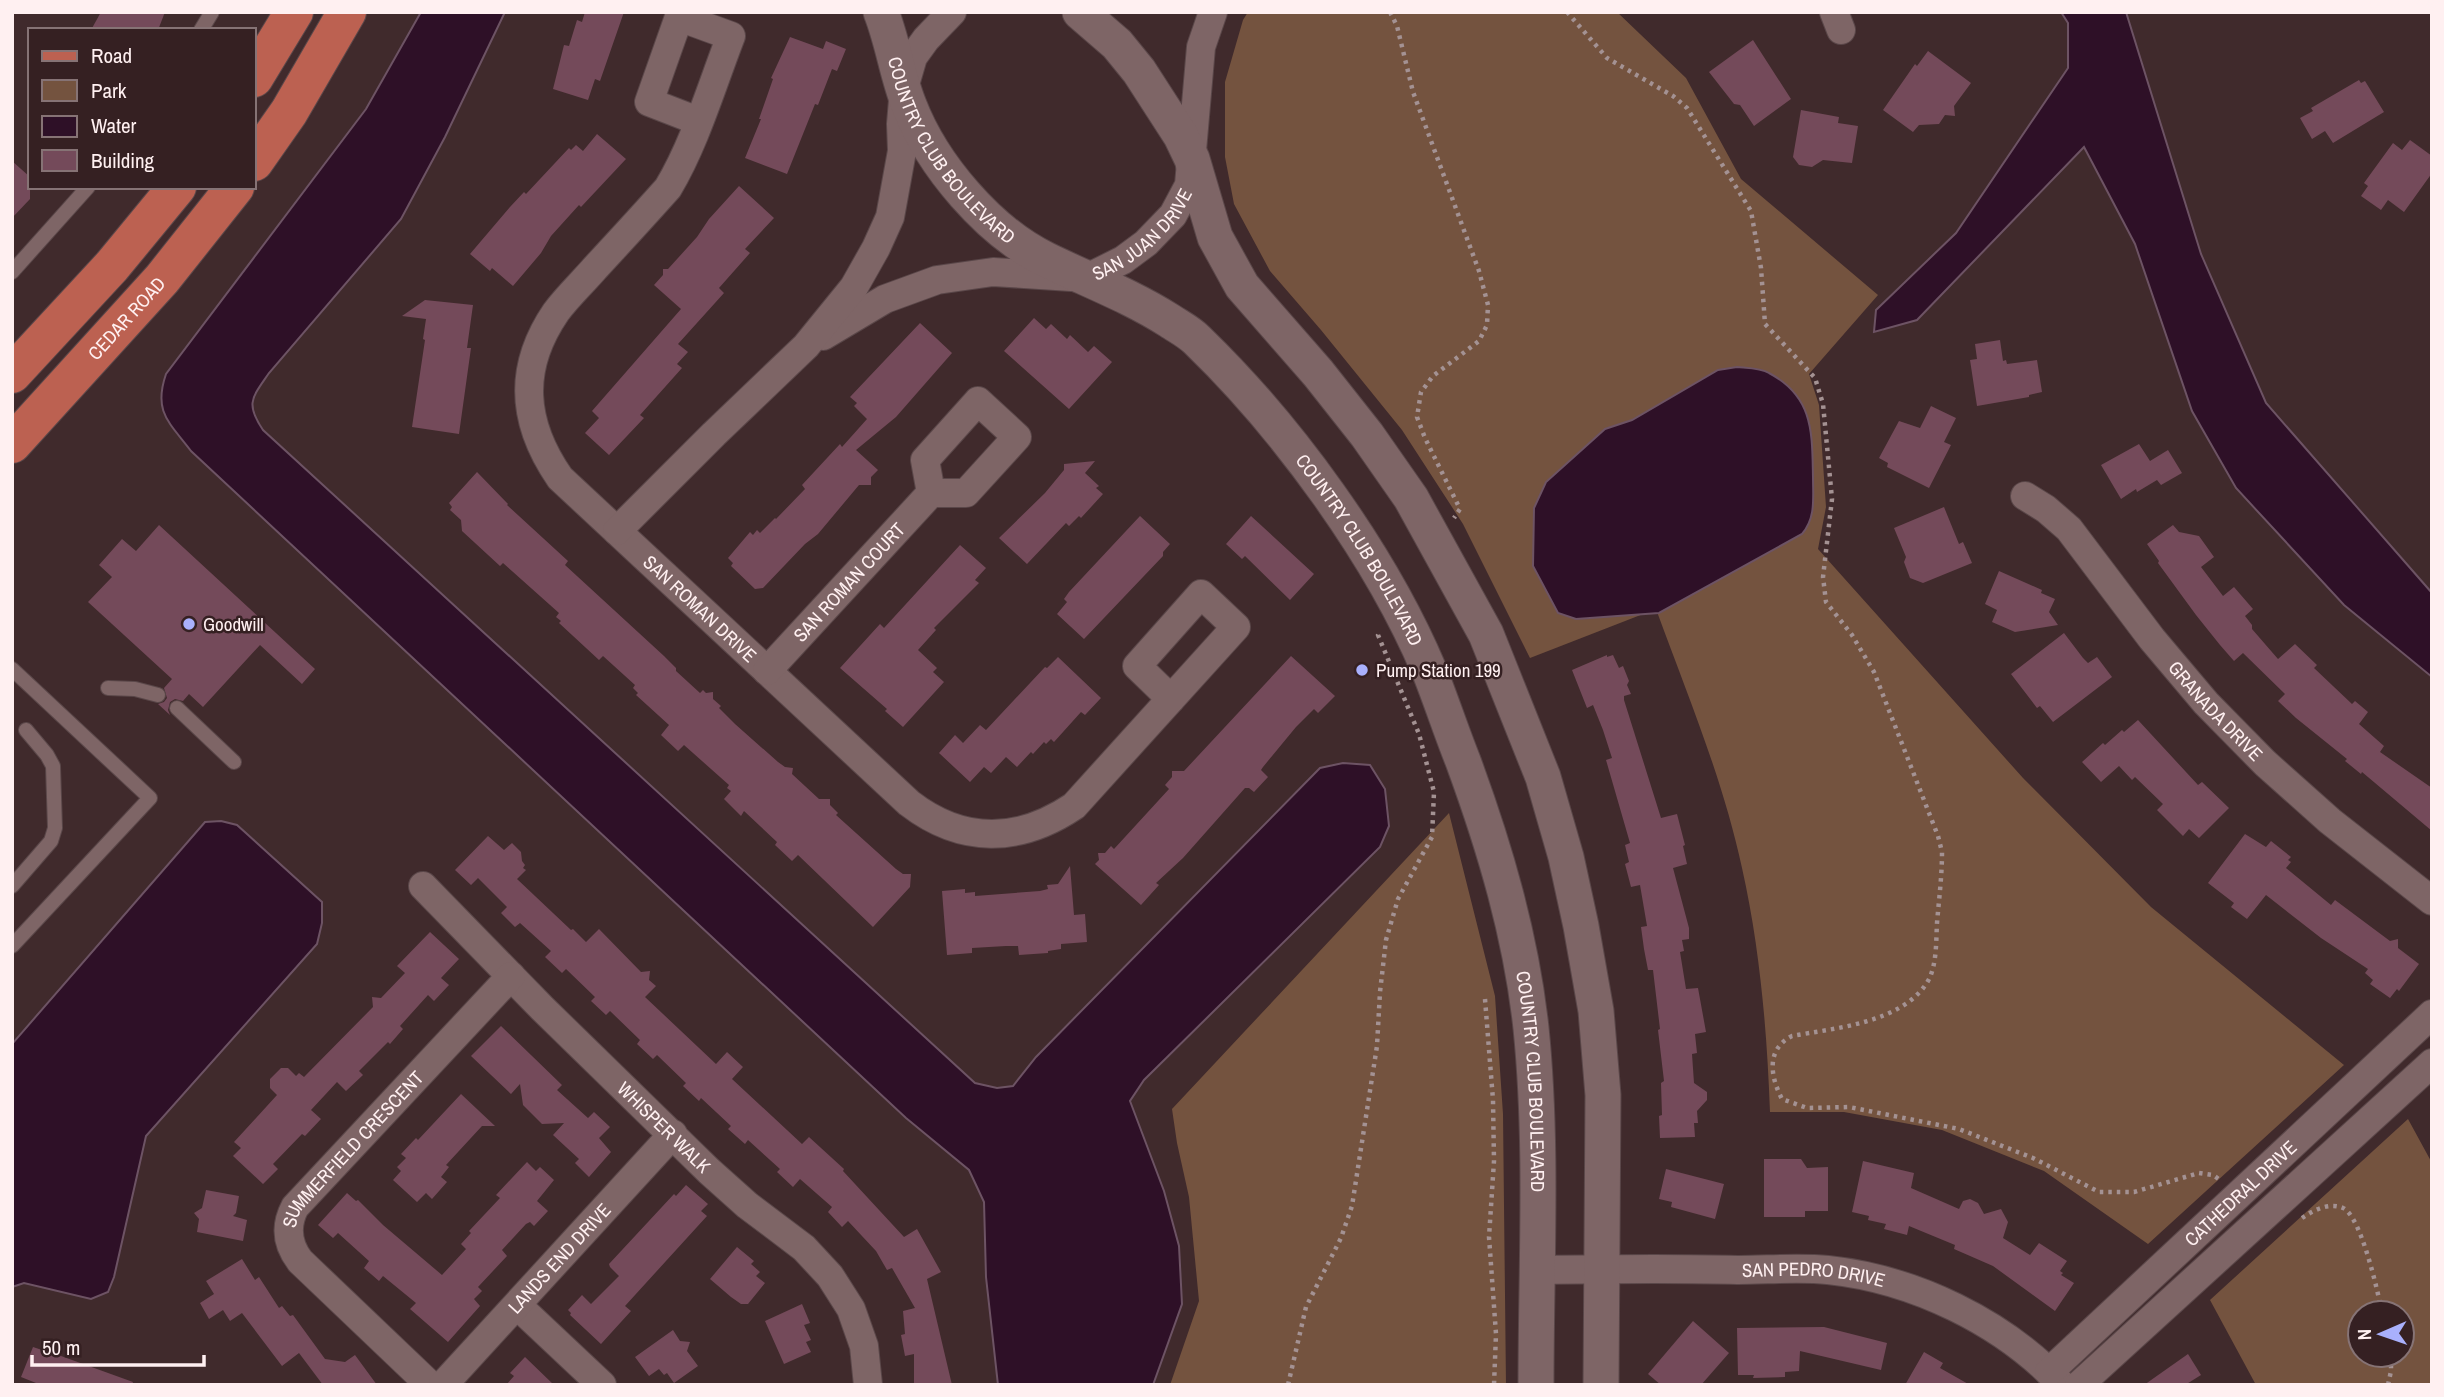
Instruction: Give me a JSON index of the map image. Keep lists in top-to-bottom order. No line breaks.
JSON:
{"streets":{"main road":["CEDAR ROAD"],"street":["COUNTRY CLUB BOULEVARD","SAN JUAN DRIVE","SAN ROMAN COURT","SAN ROMAN DRIVE","GRANADA DRIVE","WHISPER WALK","SUMMERFIELD CRESCENT","CATHEDRAL DRIVE","LANDS END DRIVE","SAN PEDRO DRIVE"]},"crossings":[["COUNTRY CLUB BOULEVARD","SAN JUAN DRIVE"],["COUNTRY CLUB BOULEVARD","SAN PEDRO DRIVE"],["SAN JUAN DRIVE","SAN ROMAN DRIVE"],["SAN ROMAN COURT","SAN ROMAN DRIVE"],["WHISPER WALK","SUMMERFIELD CRESCENT"],["WHISPER WALK","LANDS END DRIVE"],["CATHEDRAL DRIVE","SAN PEDRO DRIVE"]],"places":["Goodwill","Pump Station 199"],"legend":["Road","Park","Water","Building"],"scale_bar":"50 m","north":"left"}
